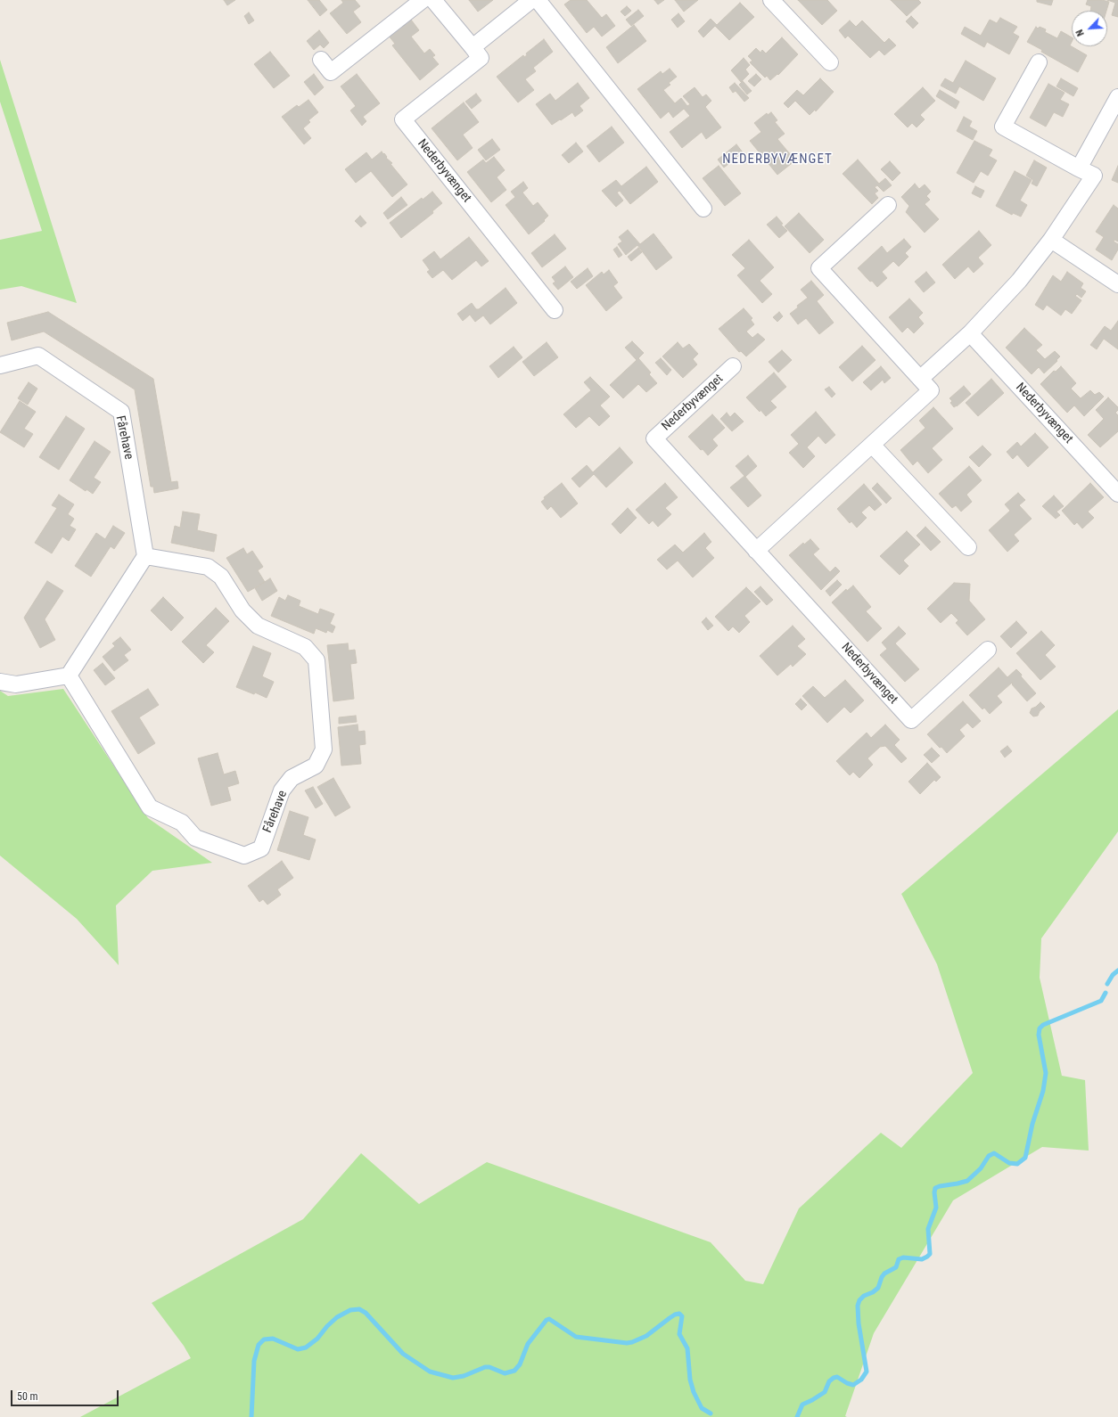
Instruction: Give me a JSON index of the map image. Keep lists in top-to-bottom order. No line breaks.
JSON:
{"streets":{"street":["Nederbyvænget","Fårehave"]},"districts":["NEDERBYVÆNGET"],"scale_bar":"50 m","north":"bottom left"}
